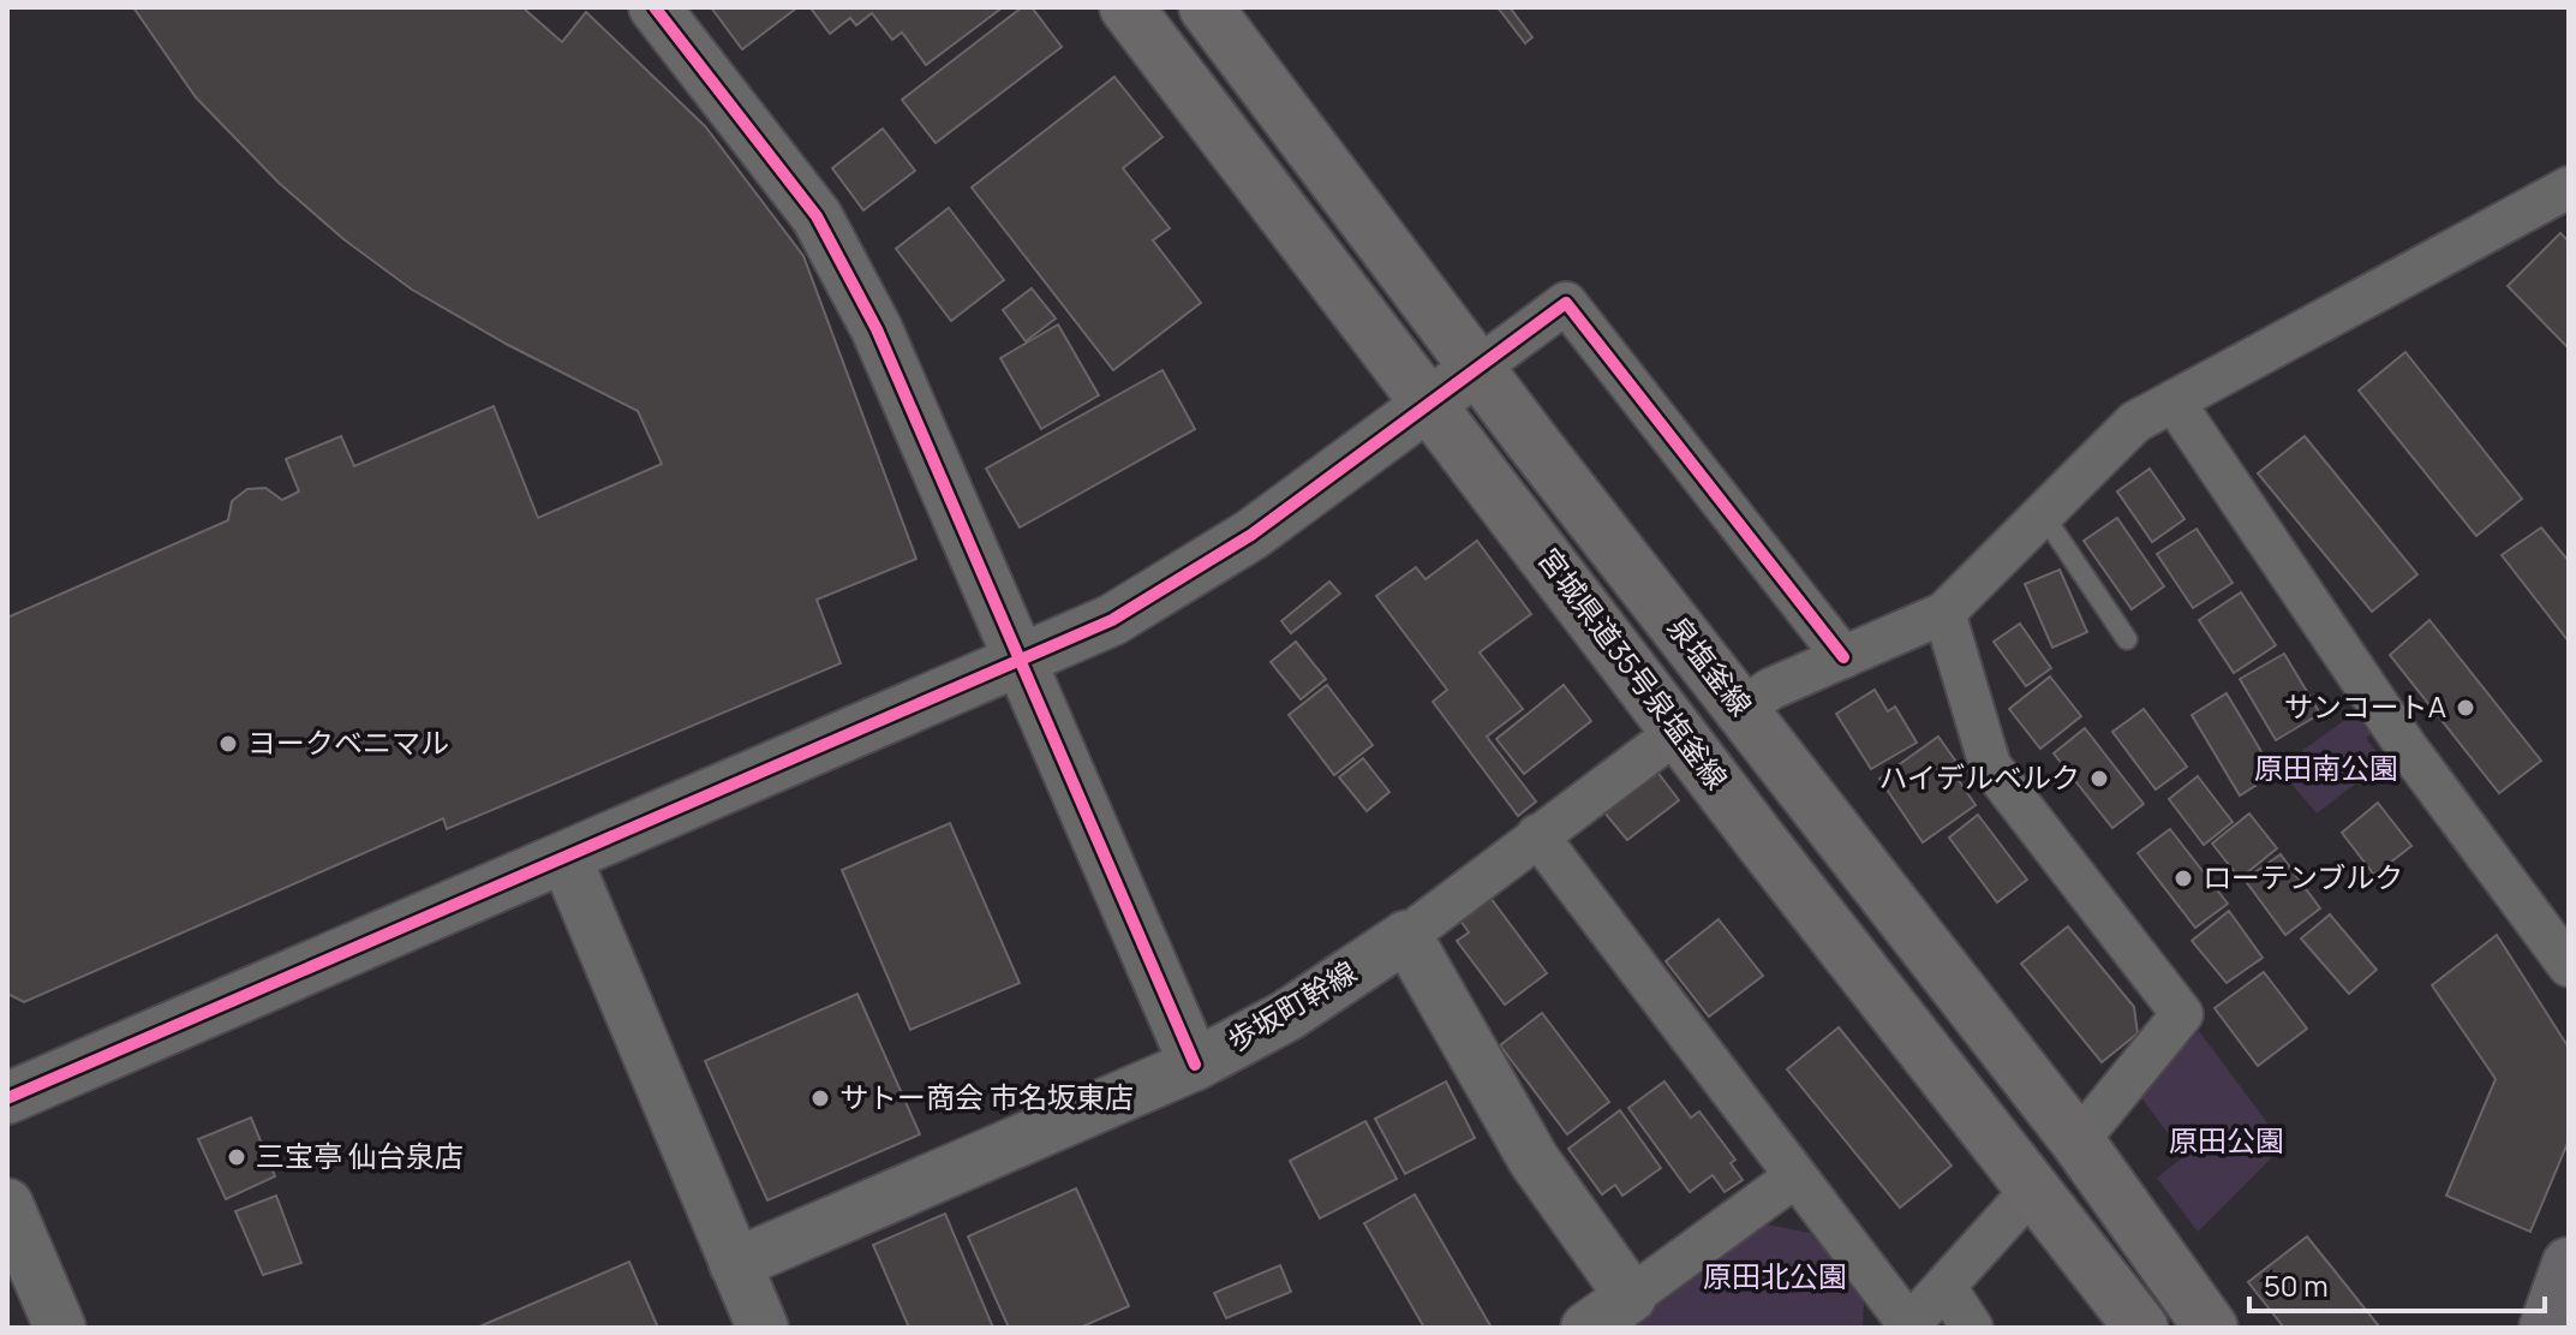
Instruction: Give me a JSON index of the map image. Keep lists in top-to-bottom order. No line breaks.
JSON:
{"streets":{"main road":["泉塩釜線","宮城県道35号泉塩釜線"],"street":["歩坂町幹線"]},"parks":["原田南公園","原田公園","原田北公園"],"places":["サンコートA","ヨークベニマル","ハイデルベルク","ローテンブルク","サトー商会 市名坂東店","三宝亭 仙台泉店"],"scale_bar":"50 m"}
